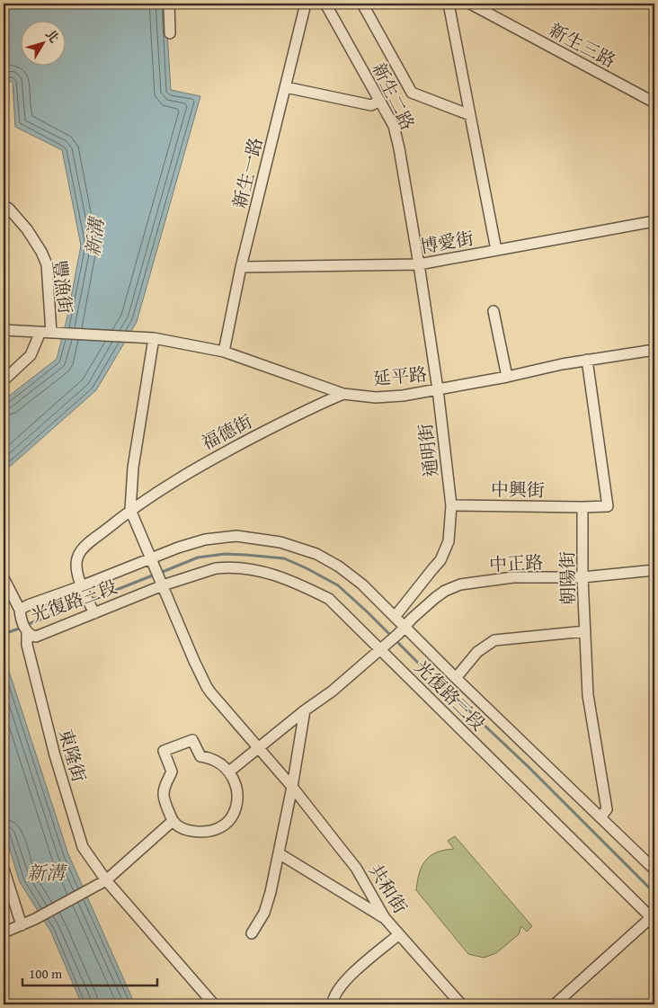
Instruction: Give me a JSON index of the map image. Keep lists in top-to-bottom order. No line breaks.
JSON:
{"streets":{"street":["新生三路","新生二路","新生一路","博愛街","豐漁街","延平路","福德街","通明街","中興街","中正路","朝陽街","光復路三段","東隆街","共和街"]},"crossings":[["新生二路","博愛街"],["新生二路","通明街"],["新生一路","博愛街"],["新生一路","延平路"],["博愛街","通明街"],["豐漁街","延平路"],["延平路","福德街"],["延平路","通明街"],["福德街","光復路三段"],["通明街","中興街"],["通明街","光復路三段"],["中興街","朝陽街"],["中正路","朝陽街"],["中正路","光復路三段"],["朝陽街","光復路三段"],["光復路三段","東隆街"]],"water":["新溝"],"scale_bar":"100 m","north":"top right"}
